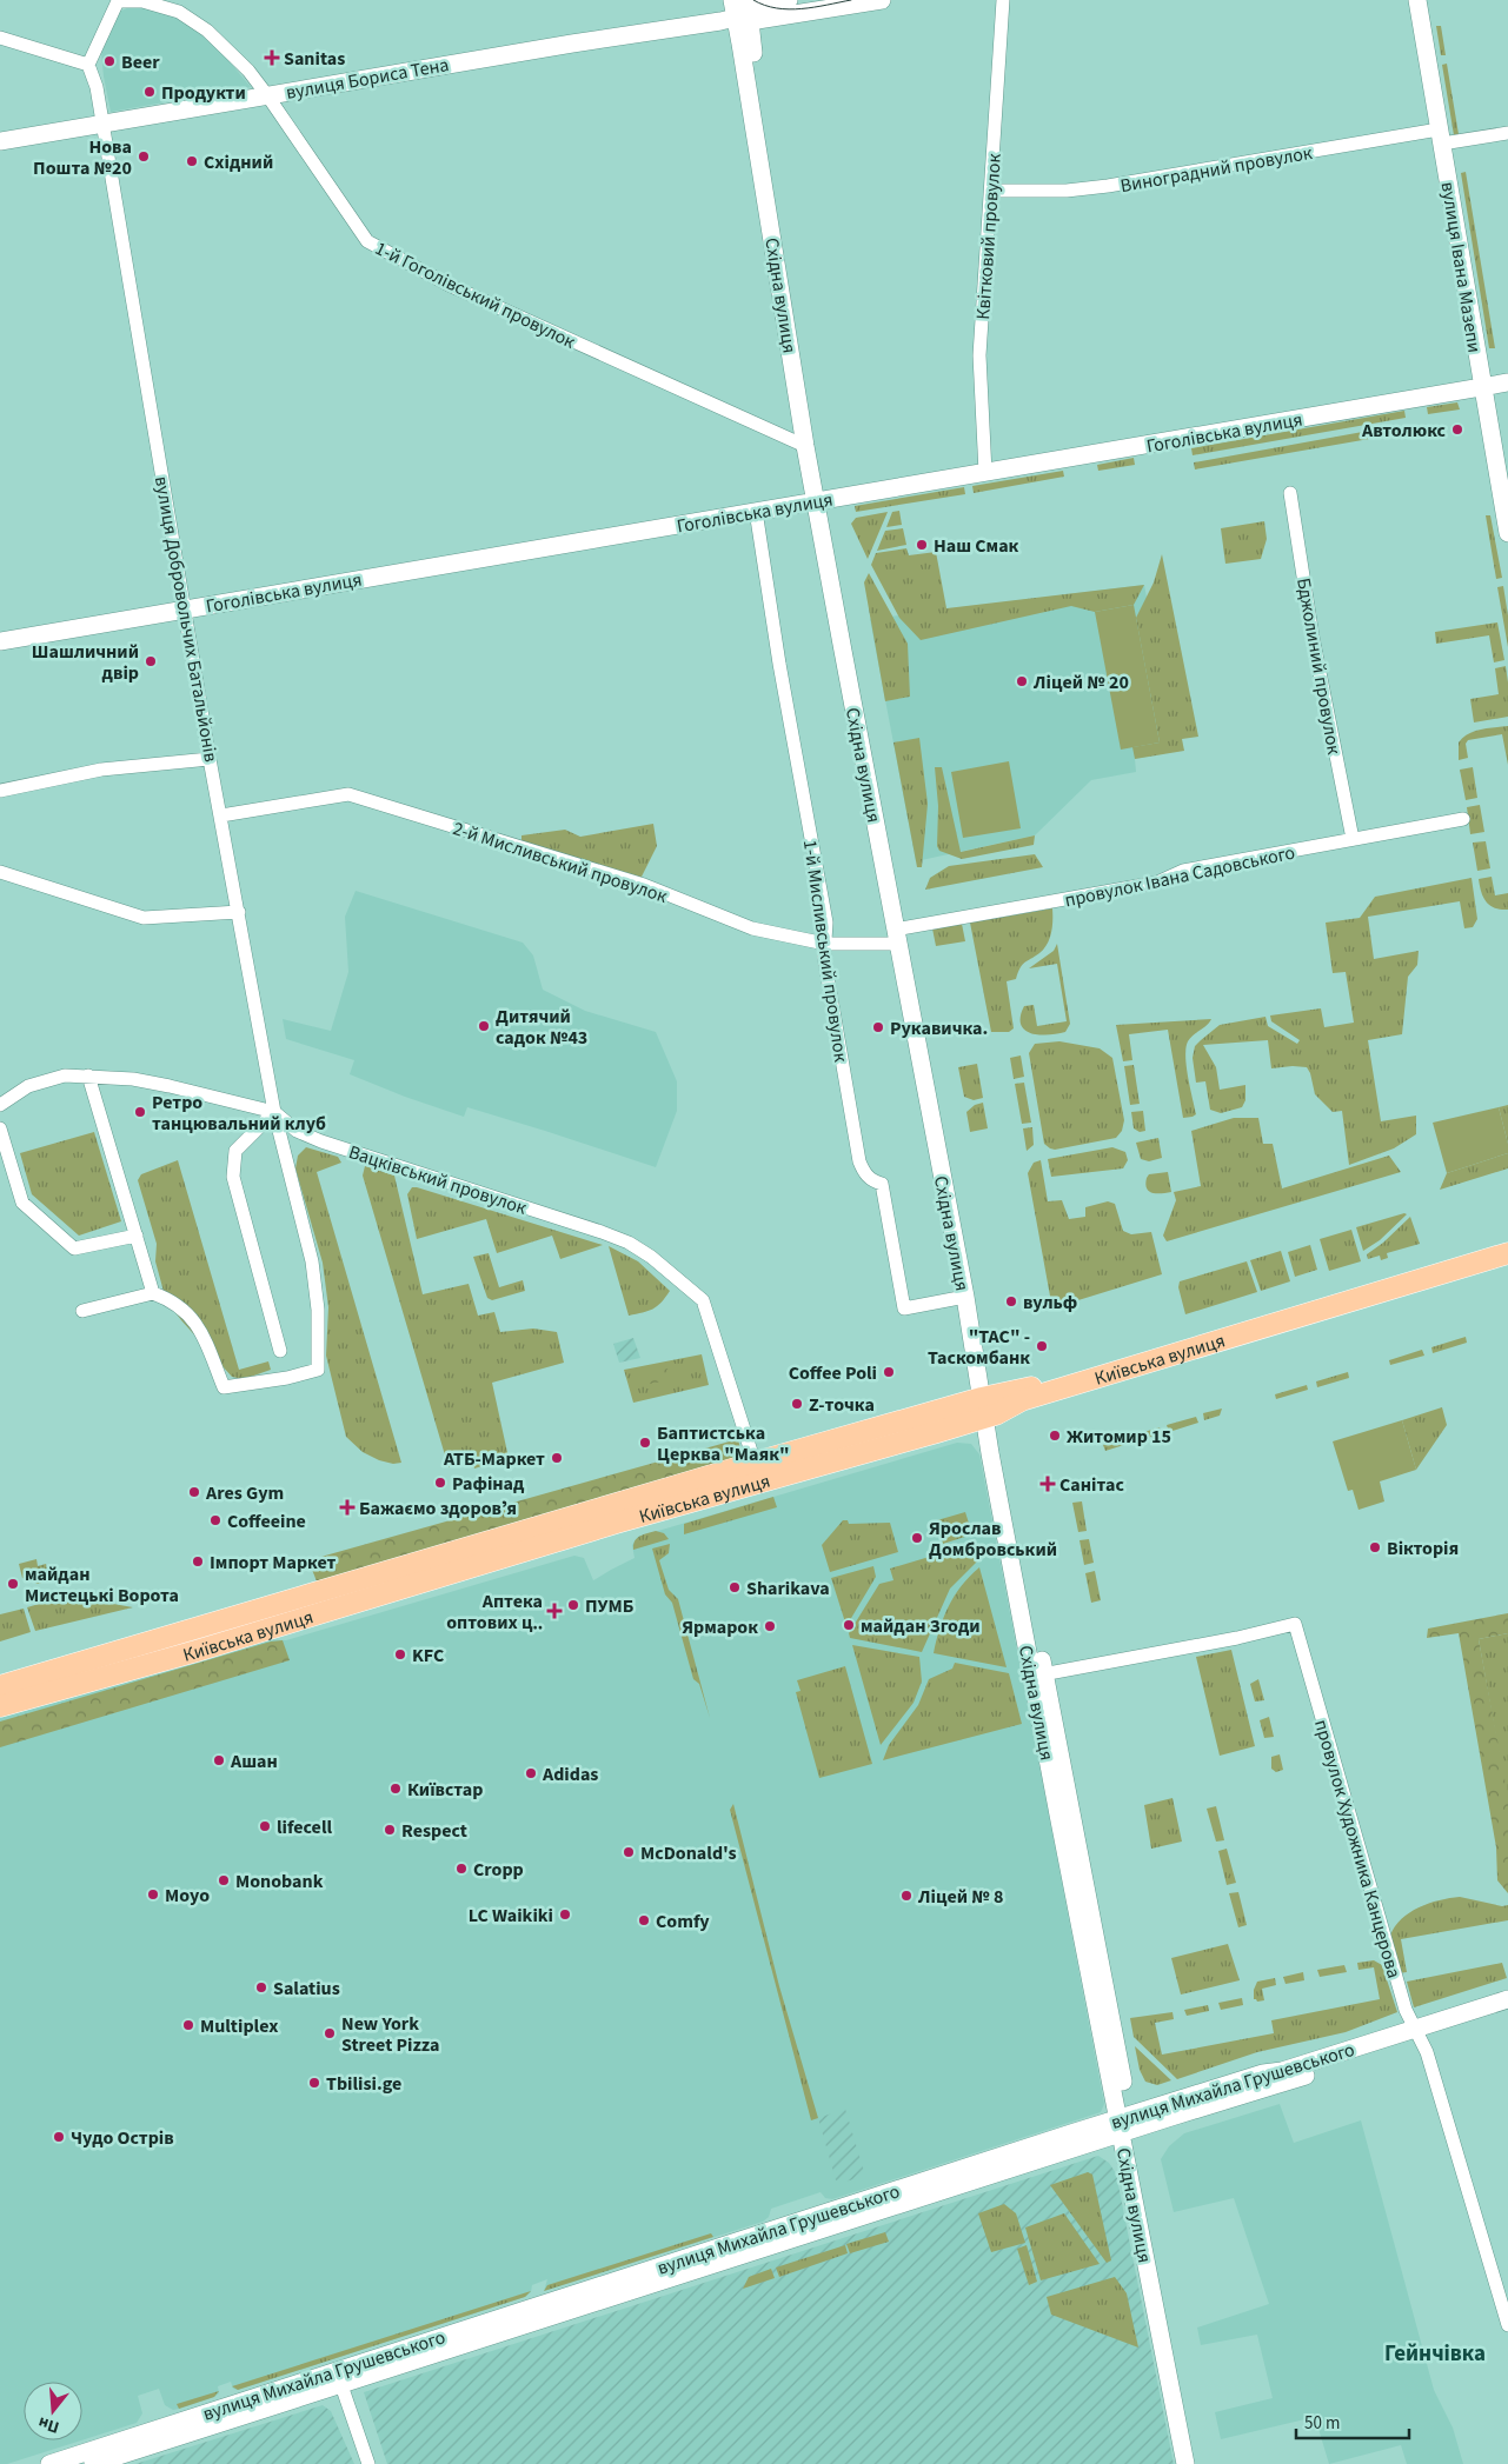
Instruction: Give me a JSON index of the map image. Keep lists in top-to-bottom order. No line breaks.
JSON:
{"streets":{"main road":["Київська вулиця"],"street":["вулиця Бориса Тена","Виноградний провулок","Квітковий провулок","вулиця Івана Мазепи","1-й Гоголівський провулок","Східна вулиця","Гоголівська вулиця","вулиця Добровольчих Батальйонів","Бджолиний провулок","2-й Мисливський провулок","провулок Івана Садовського","1-й Мисливський провулок","Вацківський провулок","провулок Художника Канцерова","вулиця Михайла Грушевського"]},"crossings":[["вулиця Бориса Тена","1-й Гоголівський провулок"],["вулиця Бориса Тена","Східна вулиця"],["вулиця Бориса Тена","вулиця Добровольчих Батальйонів"],["Виноградний провулок","Квітковий провулок"],["Виноградний провулок","вулиця Івана Мазепи"],["Квітковий провулок","Гоголівська вулиця"],["вулиця Івана Мазепи","Гоголівська вулиця"],["1-й Гоголівський провулок","Східна вулиця"],["1-й Гоголівський провулок","вулиця Добровольчих Батальйонів"],["Східна вулиця","Гоголівська вулиця"],["Східна вулиця","2-й Мисливський провулок"],["Східна вулиця","провулок Івана Садовського"],["Східна вулиця","1-й Мисливський провулок"],["Східна вулиця","Київська вулиця"],["Східна вулиця","провулок Художника Канцерова"],["Східна вулиця","вулиця Михайла Грушевського"],["Гоголівська вулиця","вулиця Добровольчих Батальйонів"],["Гоголівська вулиця","1-й Мисливський провулок"],["вулиця Добровольчих Батальйонів","2-й Мисливський провулок"],["вулиця Добровольчих Батальйонів","Вацківський провулок"],["Бджолиний провулок","провулок Івана Садовського"],["2-й Мисливський провулок","провулок Івана Садовського"],["2-й Мисливський провулок","1-й Мисливський провулок"],["Вацківський провулок","Київська вулиця"],["провулок Художника Канцерова","вулиця Михайла Грушевського"]],"districts":["Гейнчівка"],"places":{"health":["Sanitas","Санітас","Бажаємо здоровʼя","Аптека оптових ц‥"],"other":["Beer","Продукти","Нова Пошта №20","Східний","Автолюкс","Наш Смак","Шашличний двір","Ліцей № 20","Дитячий садок №43","Рукавичка.","Ретро танцювальний клуб","вульф","\"ТАС\" - Таскомбанк","Coffee Poli","Z-точка","Житомир 15","Баптистська Церква \"Маяк\"","АТБ-Маркет","Рафінад","Ares Gym","Coffeeine","Ярослав Домбровський","Вікторія","Імпорт Маркет","майдан Мистецькі Ворота","Sharikava","ПУМБ","майдан Згоди","Ярмарок","KFC","Ашан","Adidas","Київстар","lifecell","Respect","McDonald's","Cropp","Monobank","Moyo","Ліцей № 8","LC Waikiki","Comfy","Salatius","Multiplex","New York Street Pizza","Tbilisi.ge","Чудо Острів"]},"scale_bar":"50 m","north":"bottom"}
